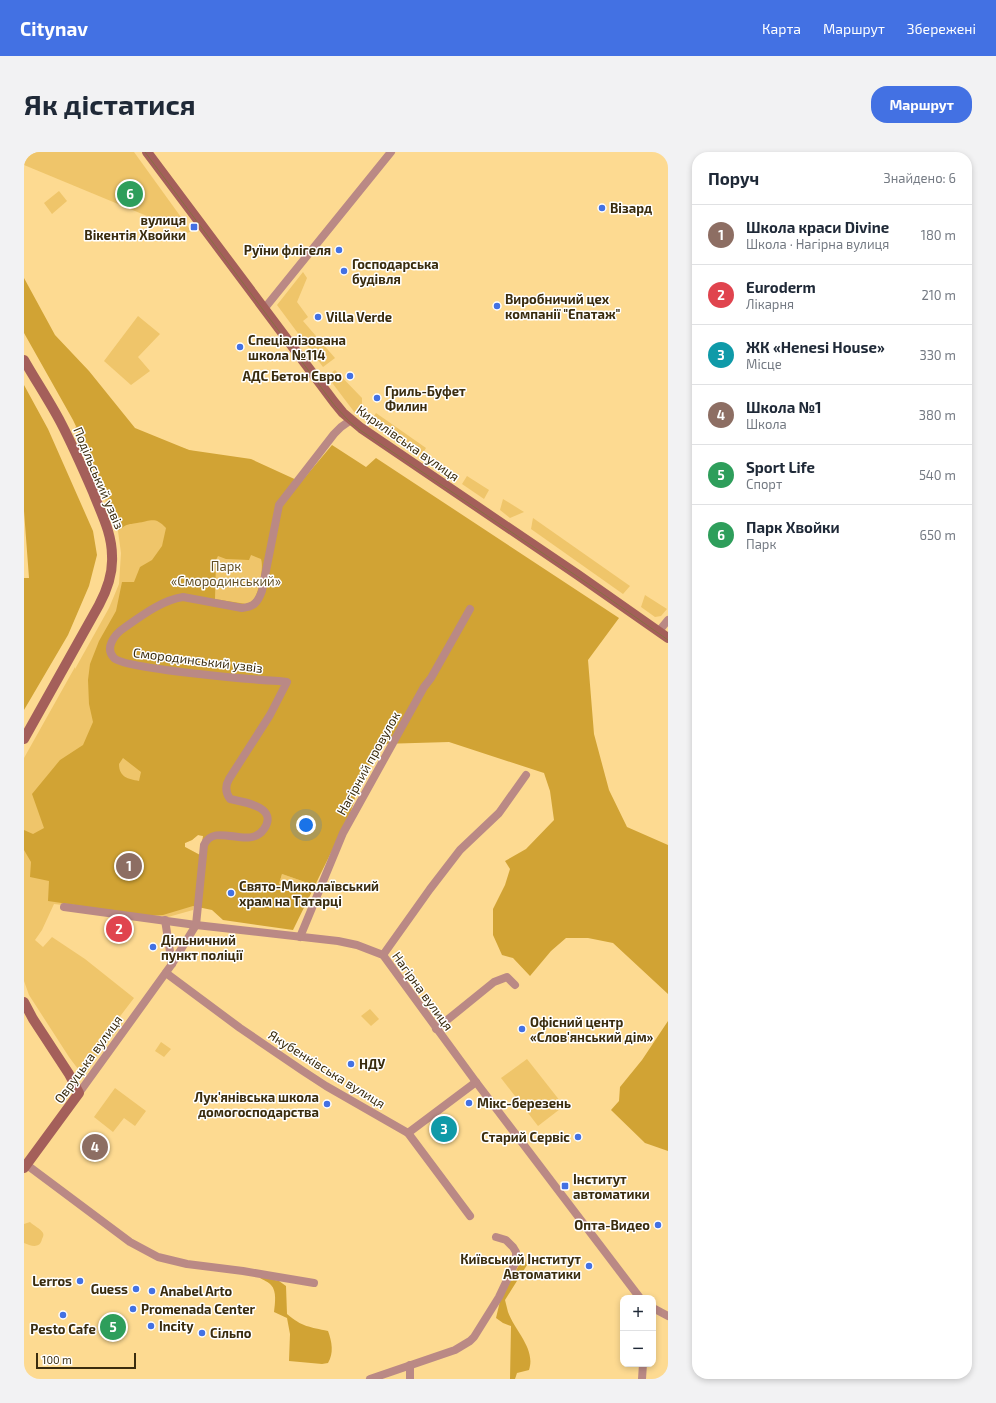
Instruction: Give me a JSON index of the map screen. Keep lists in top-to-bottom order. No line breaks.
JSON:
{"streets":{"main road":["Кирилівська вулиця","Подільський узвіз","Овруцька вулиця"],"street":["Смородинський узвіз","Нагірний провулок","Нагірна вулиця","Якубенківська вулиця"]},"crossings":[["Кирилівська вулиця","Смородинський узвіз"],["Смородинський узвіз","Нагірна вулиця"],["Смородинський узвіз","Овруцька вулиця"],["Нагірний провулок","Нагірна вулиця"],["Нагірна вулиця","Овруцька вулиця"],["Овруцька вулиця","Якубенківська вулиця"]],"parks":["Парк «Смородинський»"],"places":{"other":["Візард","Руїни флігеля","Господарська будівля","Виробничий цех компанії \"Епатаж\"","Villa Verde","Спеціалізована школа №114","АДС Бетон Євро","Гриль-Буфет Филин","Свято-Миколаївський храм на Татарці","Дільничний пункт поліції","Офісний центр «Слов'янський дім»","НДУ","Мікс-березень","Лук'янівська школа домогосподарства","Старий Сервіс","Опта-Видео","Київський Інститут Автоматики","Lerros","Guess","Anabel Arto","Promenada Center","Pesto Cafe","Incity","Сільпо"],"transit":["вулиця Вікентія Хвойки","Інститут автоматики"]},"scale_bar":"100 m","page":{"header":"Citynav","nav":["Карта","Маршрут","Збережені"],"buttons":"Маршрут","title":"Як дістатися","heading":["Поруч","Знайдено: 6"],"pins":["6","1","2","3","4","5"],"list":[{"mark":"1","name":"Школа краси Divine","note":"Школа · Нагірна вулиця","value":"180 m"},{"mark":"2","name":"Euroderm","note":"Лікарня","value":"210 m"},{"mark":"3","name":"ЖК «Henesi House»","note":"Місце","value":"330 m"},{"mark":"4","name":"Школа №1","note":"Школа","value":"380 m"},{"mark":"5","name":"Sport Life","note":"Спорт","value":"540 m"},{"mark":"6","name":"Парк Хвойки","note":"Парк","value":"650 m"}],"map_buttons":["+","−"],"scale":"100 m"}}
